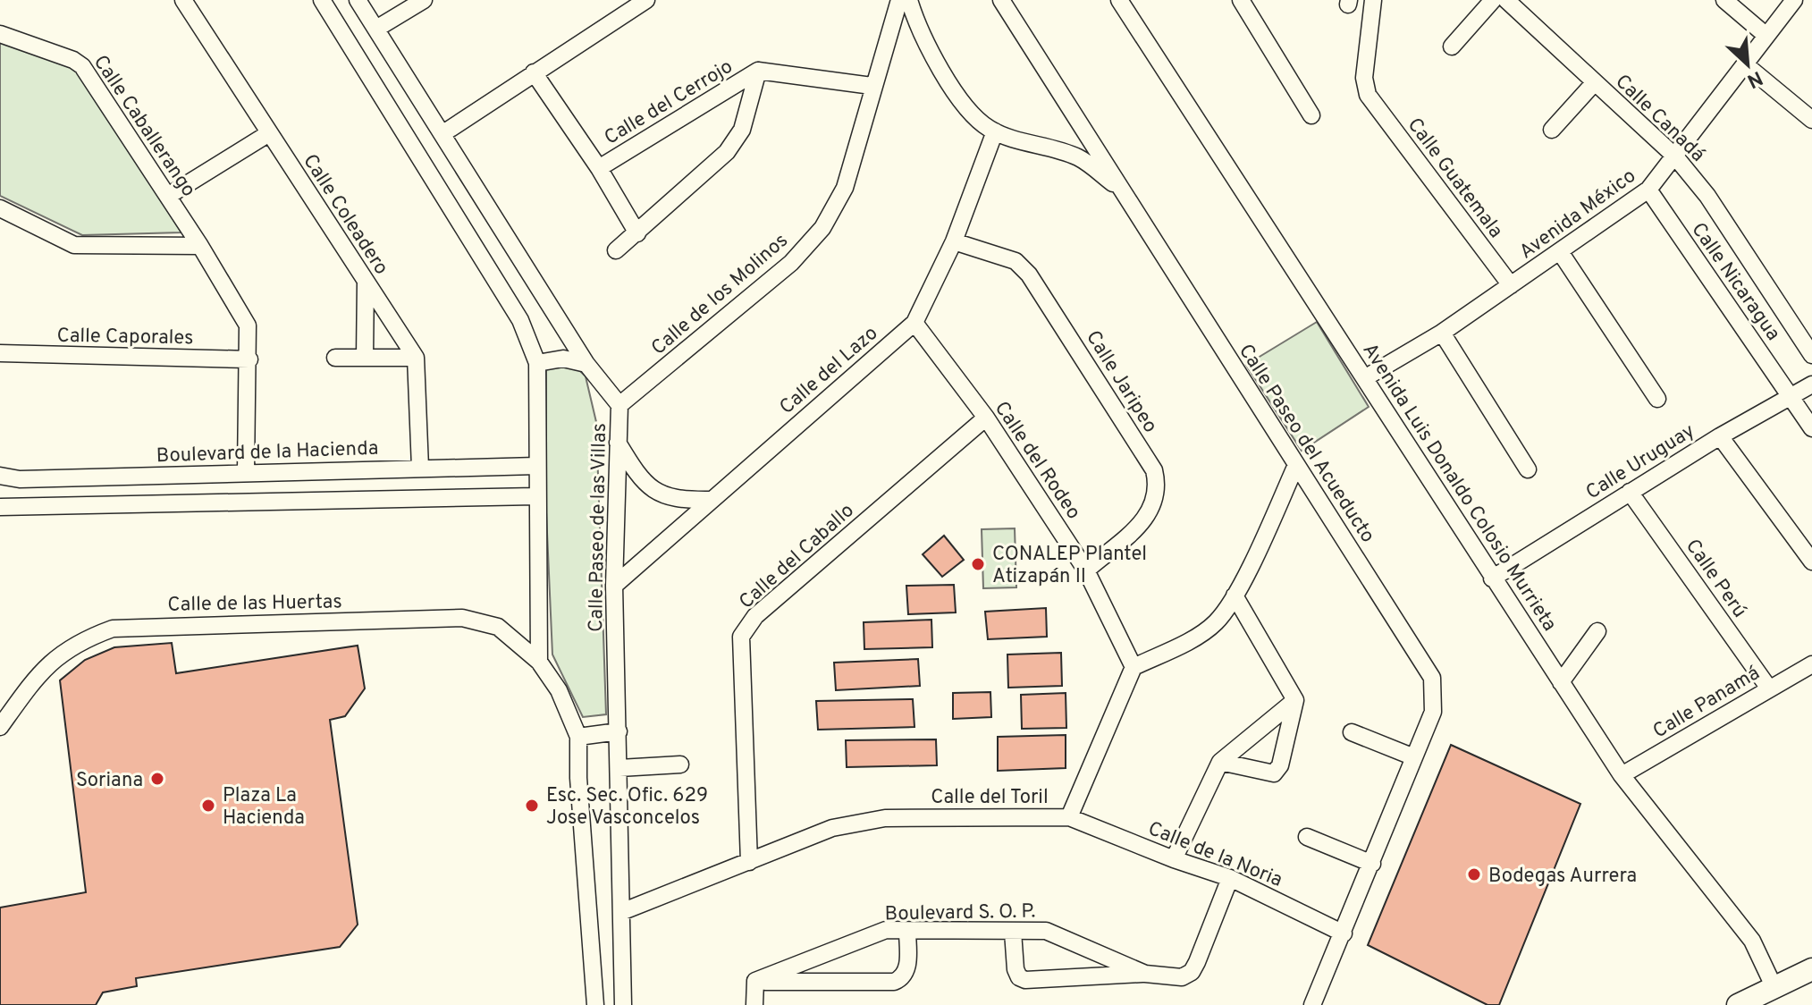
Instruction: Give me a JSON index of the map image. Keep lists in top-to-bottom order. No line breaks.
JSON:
{"streets":{"street":["Calle del Cerrojo","Calle Canadá","Calle Caballerango","Calle Guatemala","Avenida México","Calle Coleadero","Calle Nicaragua","Calle de los Molinos","Calle Caporales","Calle del Lazo","Calle Jaripeo","Calle Paseo del Acueducto","Boulevard de la Hacienda","Calle del Rodeo","Calle Uruguay","Avenida Luis Donaldo Colosio Murrieta","Calle Paseo de las Villas","Calle del Caballo","Calle Perú","Calle de las Huertas","Calle Panamá","Calle del Toril","Calle de la Noria","Boulevard S. O. P."]},"crossings":[["Calle del Cerrojo","Calle de los Molinos"],["Calle Canadá","Avenida México"],["Calle Caballerango","Calle Caporales"],["Calle Caballerango","Boulevard de la Hacienda"],["Calle Guatemala","Avenida México"],["Avenida México","Calle Nicaragua"],["Avenida México","Avenida Luis Donaldo Colosio Murrieta"],["Calle Nicaragua","Calle Uruguay"],["Calle de los Molinos","Calle Paseo de las Villas"],["Calle del Lazo","Calle Jaripeo"],["Calle del Lazo","Calle del Rodeo"],["Calle del Lazo","Calle Paseo de las Villas"],["Calle Jaripeo","Calle del Rodeo"],["Calle Paseo del Acueducto","Calle de la Noria"],["Calle del Rodeo","Calle del Caballo"],["Calle del Rodeo","Calle del Toril"],["Calle Uruguay","Avenida Luis Donaldo Colosio Murrieta"],["Calle Uruguay","Calle Perú"],["Avenida Luis Donaldo Colosio Murrieta","Calle Panamá"],["Calle Paseo de las Villas","Calle del Toril"],["Calle del Caballo","Calle del Toril"],["Calle Perú","Calle Panamá"],["Calle del Toril","Calle de la Noria"],["Calle de la Noria","Boulevard S. O. P."]],"places":["CONALEP Plantel Atizapán II","Soriana","Plaza La Hacienda","Esc. Sec. Ofic. 629 Jose Vasconcelos","Bodegas Aurrera"],"north":"bottom right"}
